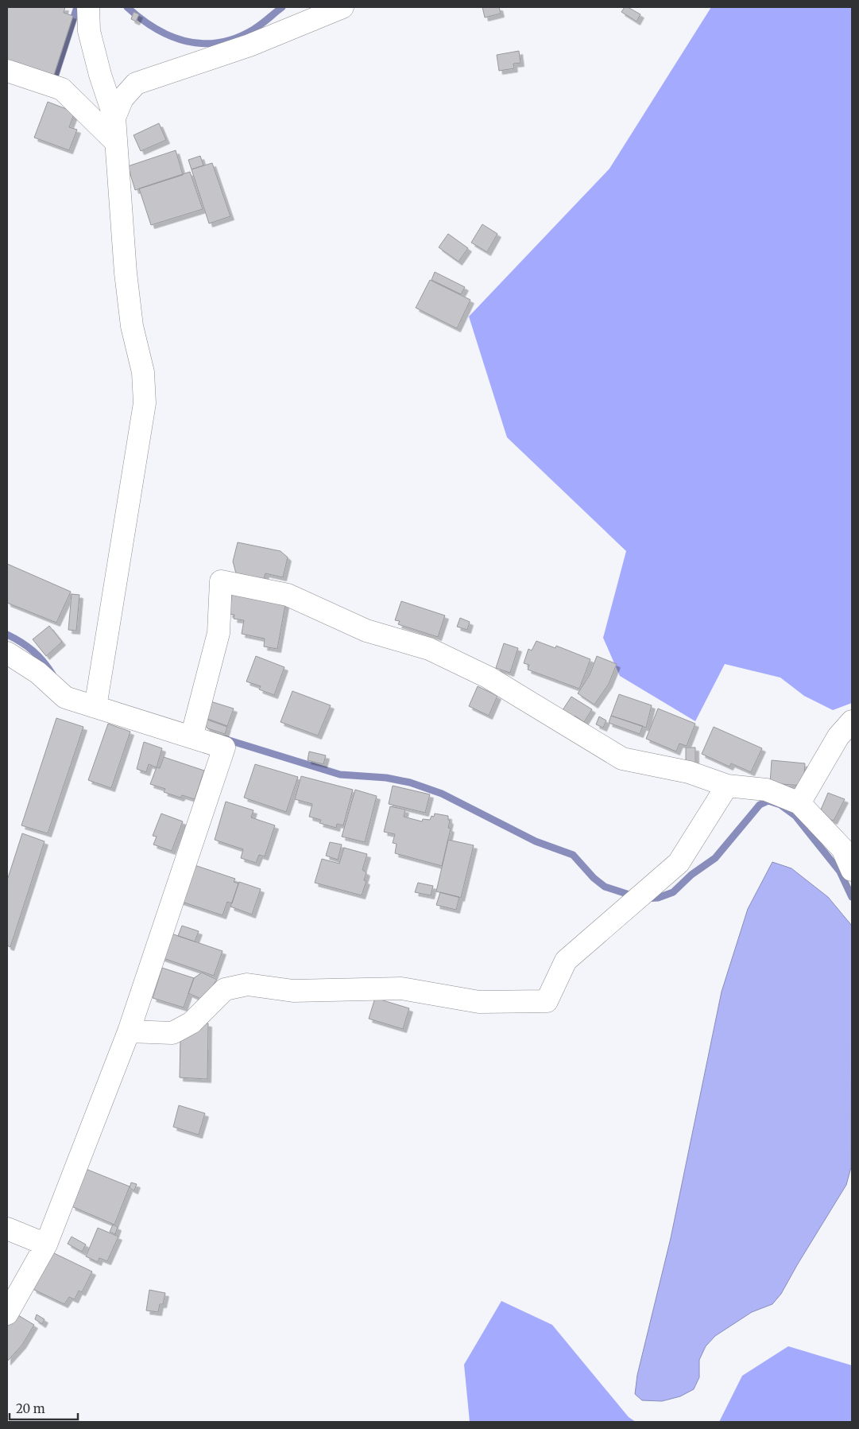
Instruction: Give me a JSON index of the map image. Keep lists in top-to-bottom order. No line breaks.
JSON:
{"scale_bar":"20 m"}
